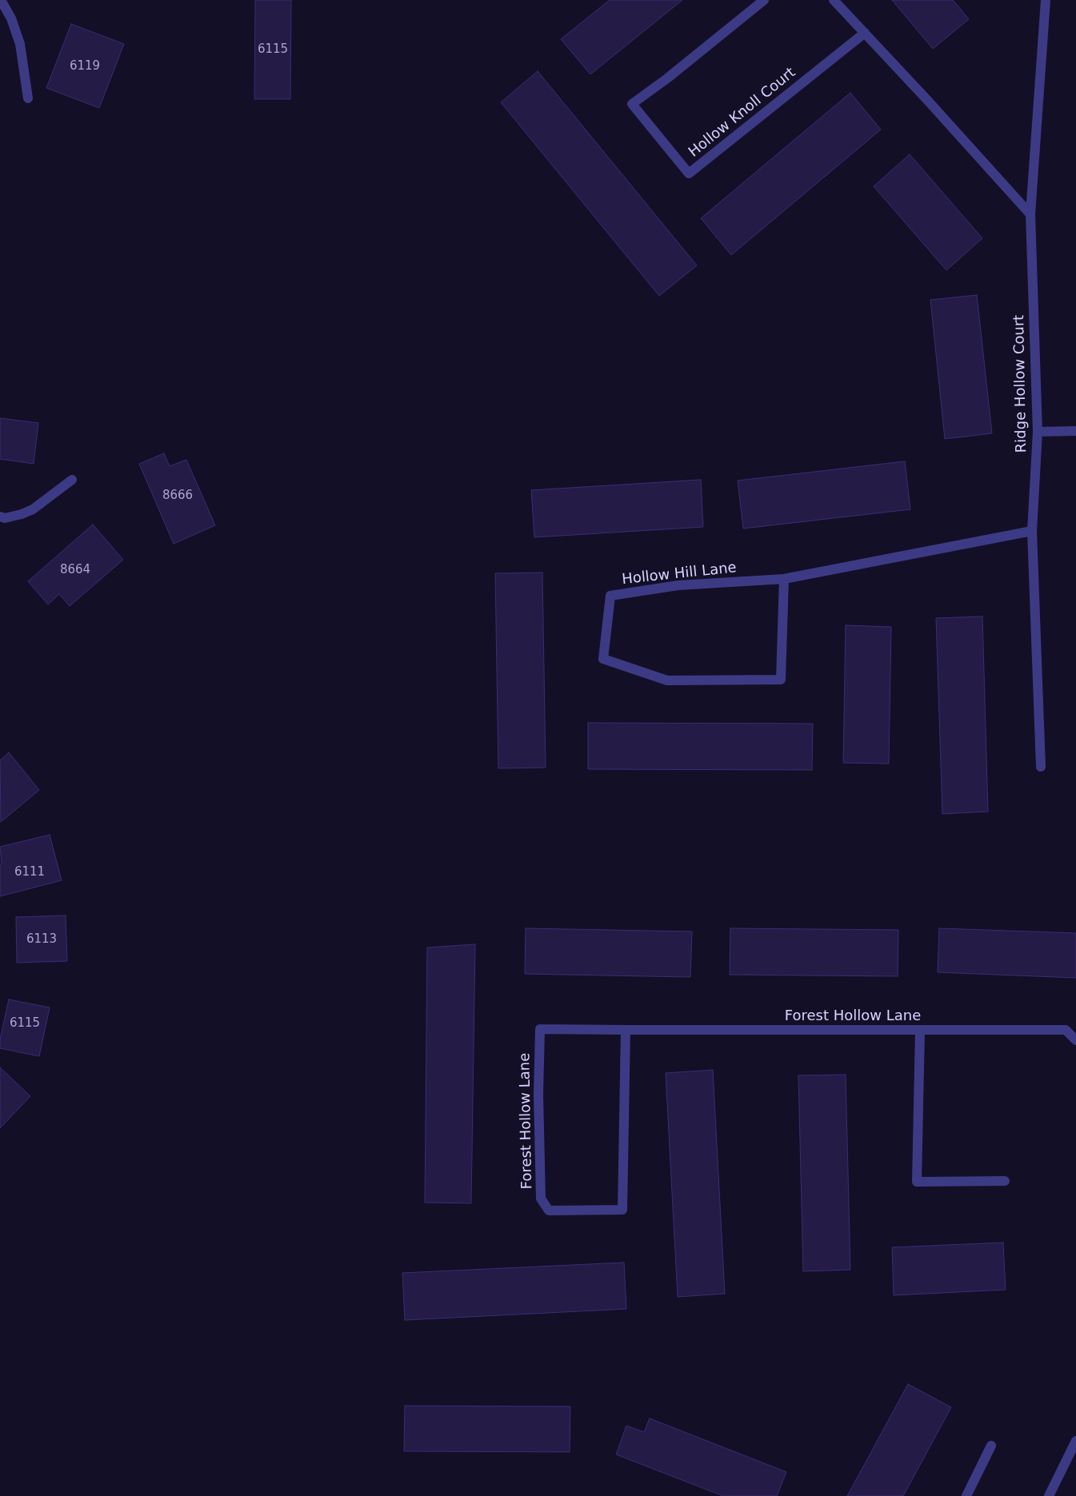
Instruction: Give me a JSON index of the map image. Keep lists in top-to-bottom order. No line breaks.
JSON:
{"streets":{"street":["Hollow Knoll Court","Ridge Hollow Court","Hollow Hill Lane","Forest Hollow Lane"]},"crossings":[["Ridge Hollow Court","Hollow Hill Lane"]],"house_numbers":["6115","6119","8666","8664","6111","6113","6115"]}
